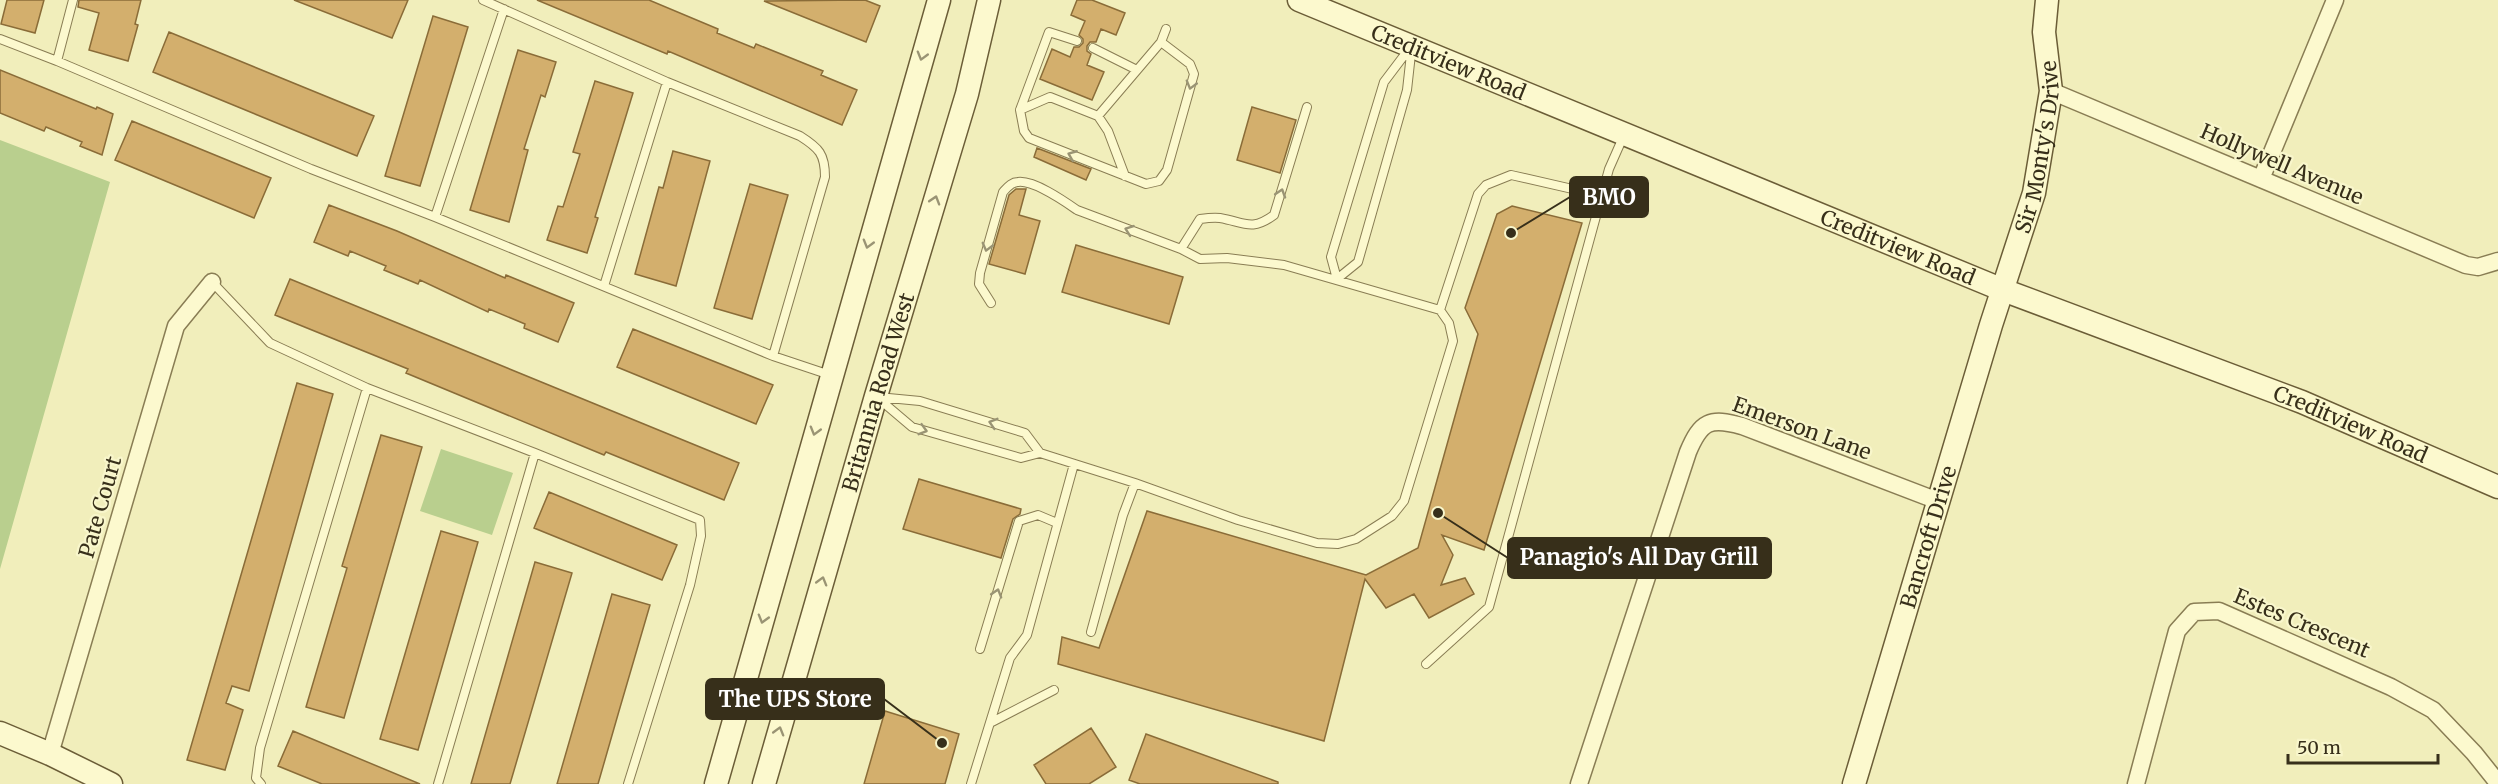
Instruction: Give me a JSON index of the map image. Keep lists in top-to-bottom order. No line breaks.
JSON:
{"streets":{"main road":["Creditview Road","Sir Monty's Drive","Britannia Road West","Bancroft Drive"],"street":["Hollywell Avenue","Emerson Lane","Pate Court","Estes Crescent"]},"crossings":[["Creditview Road","Sir Monty's Drive"],["Creditview Road","Bancroft Drive"],["Sir Monty's Drive","Hollywell Avenue"],["Sir Monty's Drive","Bancroft Drive"],["Emerson Lane","Bancroft Drive"]],"places":["BMO","Panagio's All Day Grill","The UPS Store"],"scale_bar":"50 m"}
